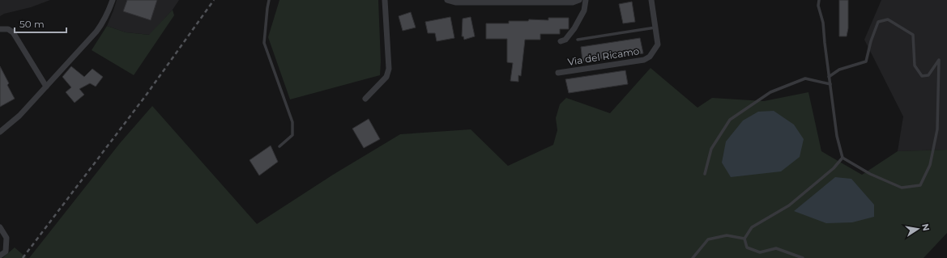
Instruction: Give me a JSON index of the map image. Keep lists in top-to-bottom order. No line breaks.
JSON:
{"streets":{"street":["Via del Ricamo"]},"scale_bar":"50 m","north":"right"}
